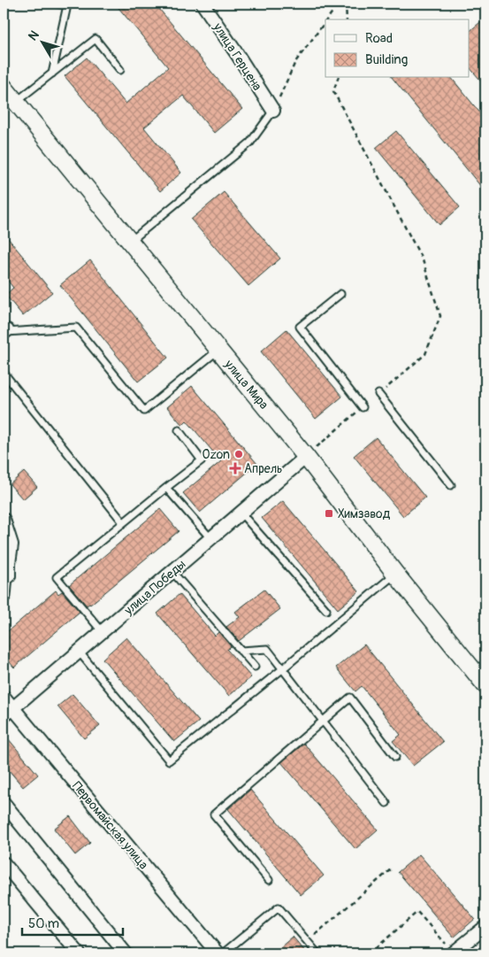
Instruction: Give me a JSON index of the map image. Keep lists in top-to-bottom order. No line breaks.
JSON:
{"streets":{"main road":["улица Мира"],"street":["улица Герцена","улица Победы","Первомайская улица"]},"crossings":[["улица Мира","улица Победы"],["улица Победы","Первомайская улица"]],"places":{"other":["Ozon"],"health":["Апрель"],"transit":["Химзавод"]},"legend":["Road","Building"],"scale_bar":"50 m","north":"top left"}
